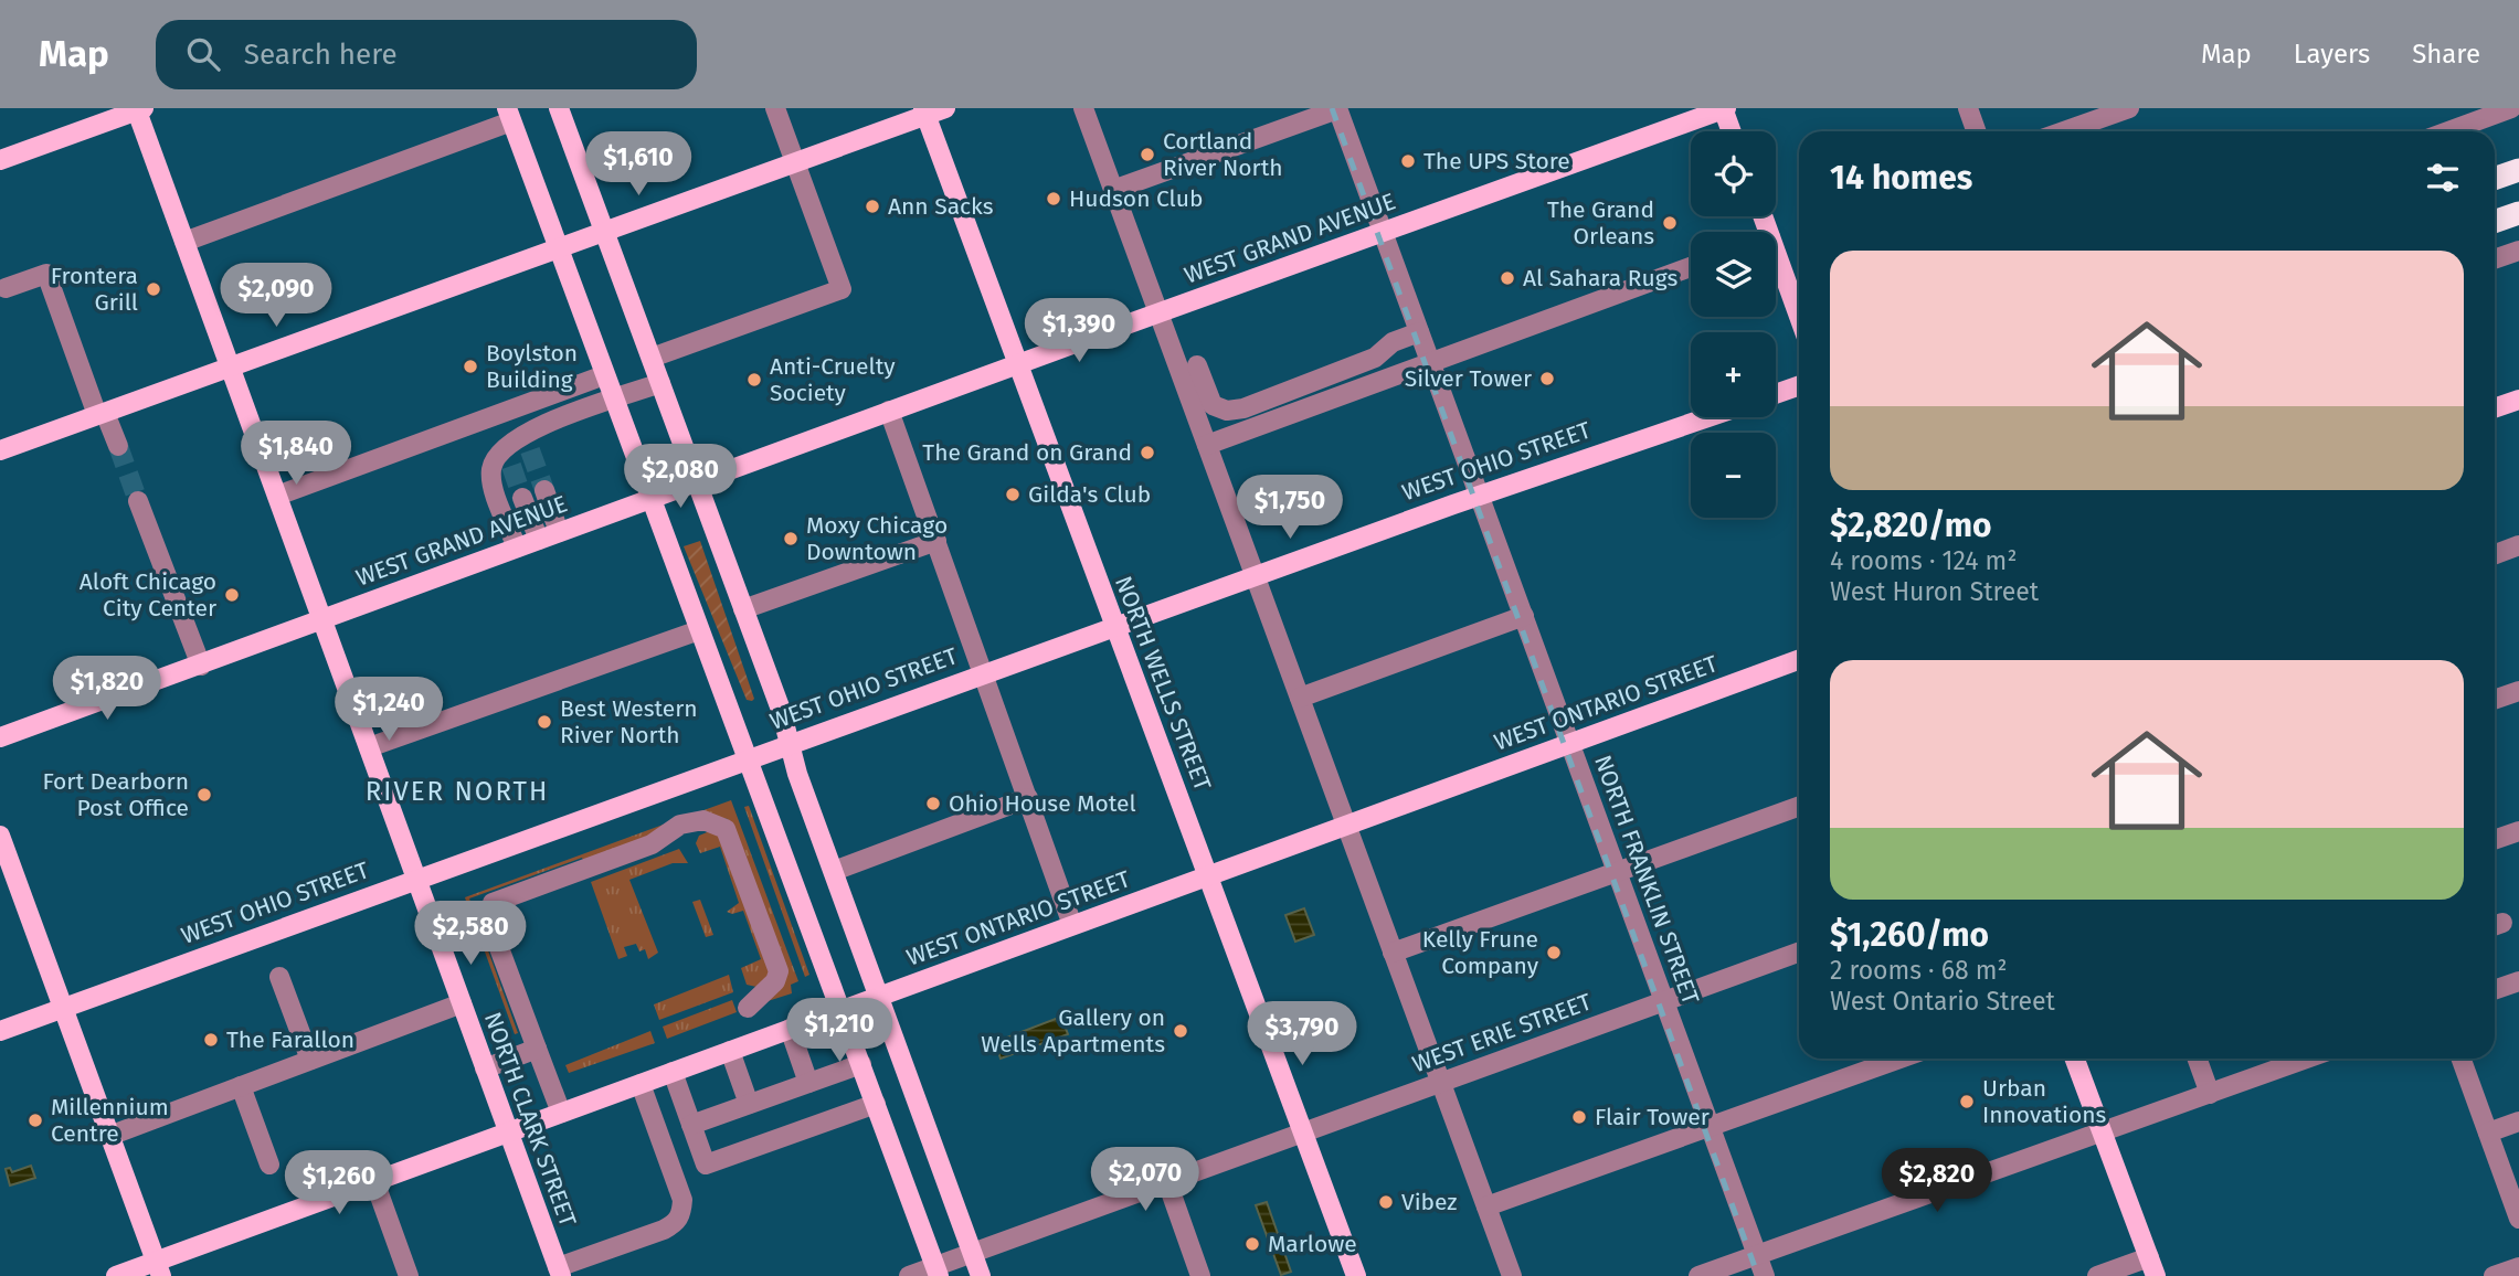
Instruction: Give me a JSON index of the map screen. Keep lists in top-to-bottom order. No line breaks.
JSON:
{"streets":{"main road":["WEST GRAND AVENUE","WEST OHIO STREET","NORTH WELLS STREET","WEST ONTARIO STREET","NORTH CLARK STREET"],"street":["NORTH FRANKLIN STREET","WEST ERIE STREET"]},"crossings":[["WEST GRAND AVENUE","NORTH WELLS STREET"],["WEST GRAND AVENUE","NORTH FRANKLIN STREET"],["WEST GRAND AVENUE","NORTH CLARK STREET"],["WEST OHIO STREET","NORTH WELLS STREET"],["WEST OHIO STREET","NORTH FRANKLIN STREET"],["WEST OHIO STREET","NORTH CLARK STREET"],["NORTH WELLS STREET","WEST ONTARIO STREET"],["NORTH WELLS STREET","WEST ERIE STREET"],["WEST ONTARIO STREET","NORTH FRANKLIN STREET"],["WEST ONTARIO STREET","NORTH CLARK STREET"],["NORTH FRANKLIN STREET","WEST ERIE STREET"]],"districts":["RIVER NORTH"],"places":["Cortland River North","The UPS Store","Hudson Club","Ann Sacks","The Grand Orleans","Al Sahara Rugs","Frontera Grill","Boylston Building","Silver Tower","Anti-Cruelty Society","The Grand on Grand","Gilda's Club","Moxy Chicago Downtown","Aloft Chicago City Center","Best Western River North","Fort Dearborn Post Office","Ohio House Motel","Kelly Frune Company","Gallery on Wells Apartments","The Farallon","Urban Innovations","Flair Tower","Millennium Centre","Vibez","Marlowe"],"page":{"header":"Map","search":"Search here","nav":["Map","Layers","Share"],"map_buttons":["+","−"],"price":["$1,610","$2,090","$1,390","$1,840","$2,080","$1,750","$1,820","$1,240","$2,580","$1,210","$3,790","$2,070","$2,820","$1,260"],"heading":"14 homes","list":[{"name":"$2,820/mo","note":"4 rooms · 124 m² · West Huron Street"},{"name":"$1,260/mo","note":"2 rooms · 68 m² · West Ontario Street"}]}}
